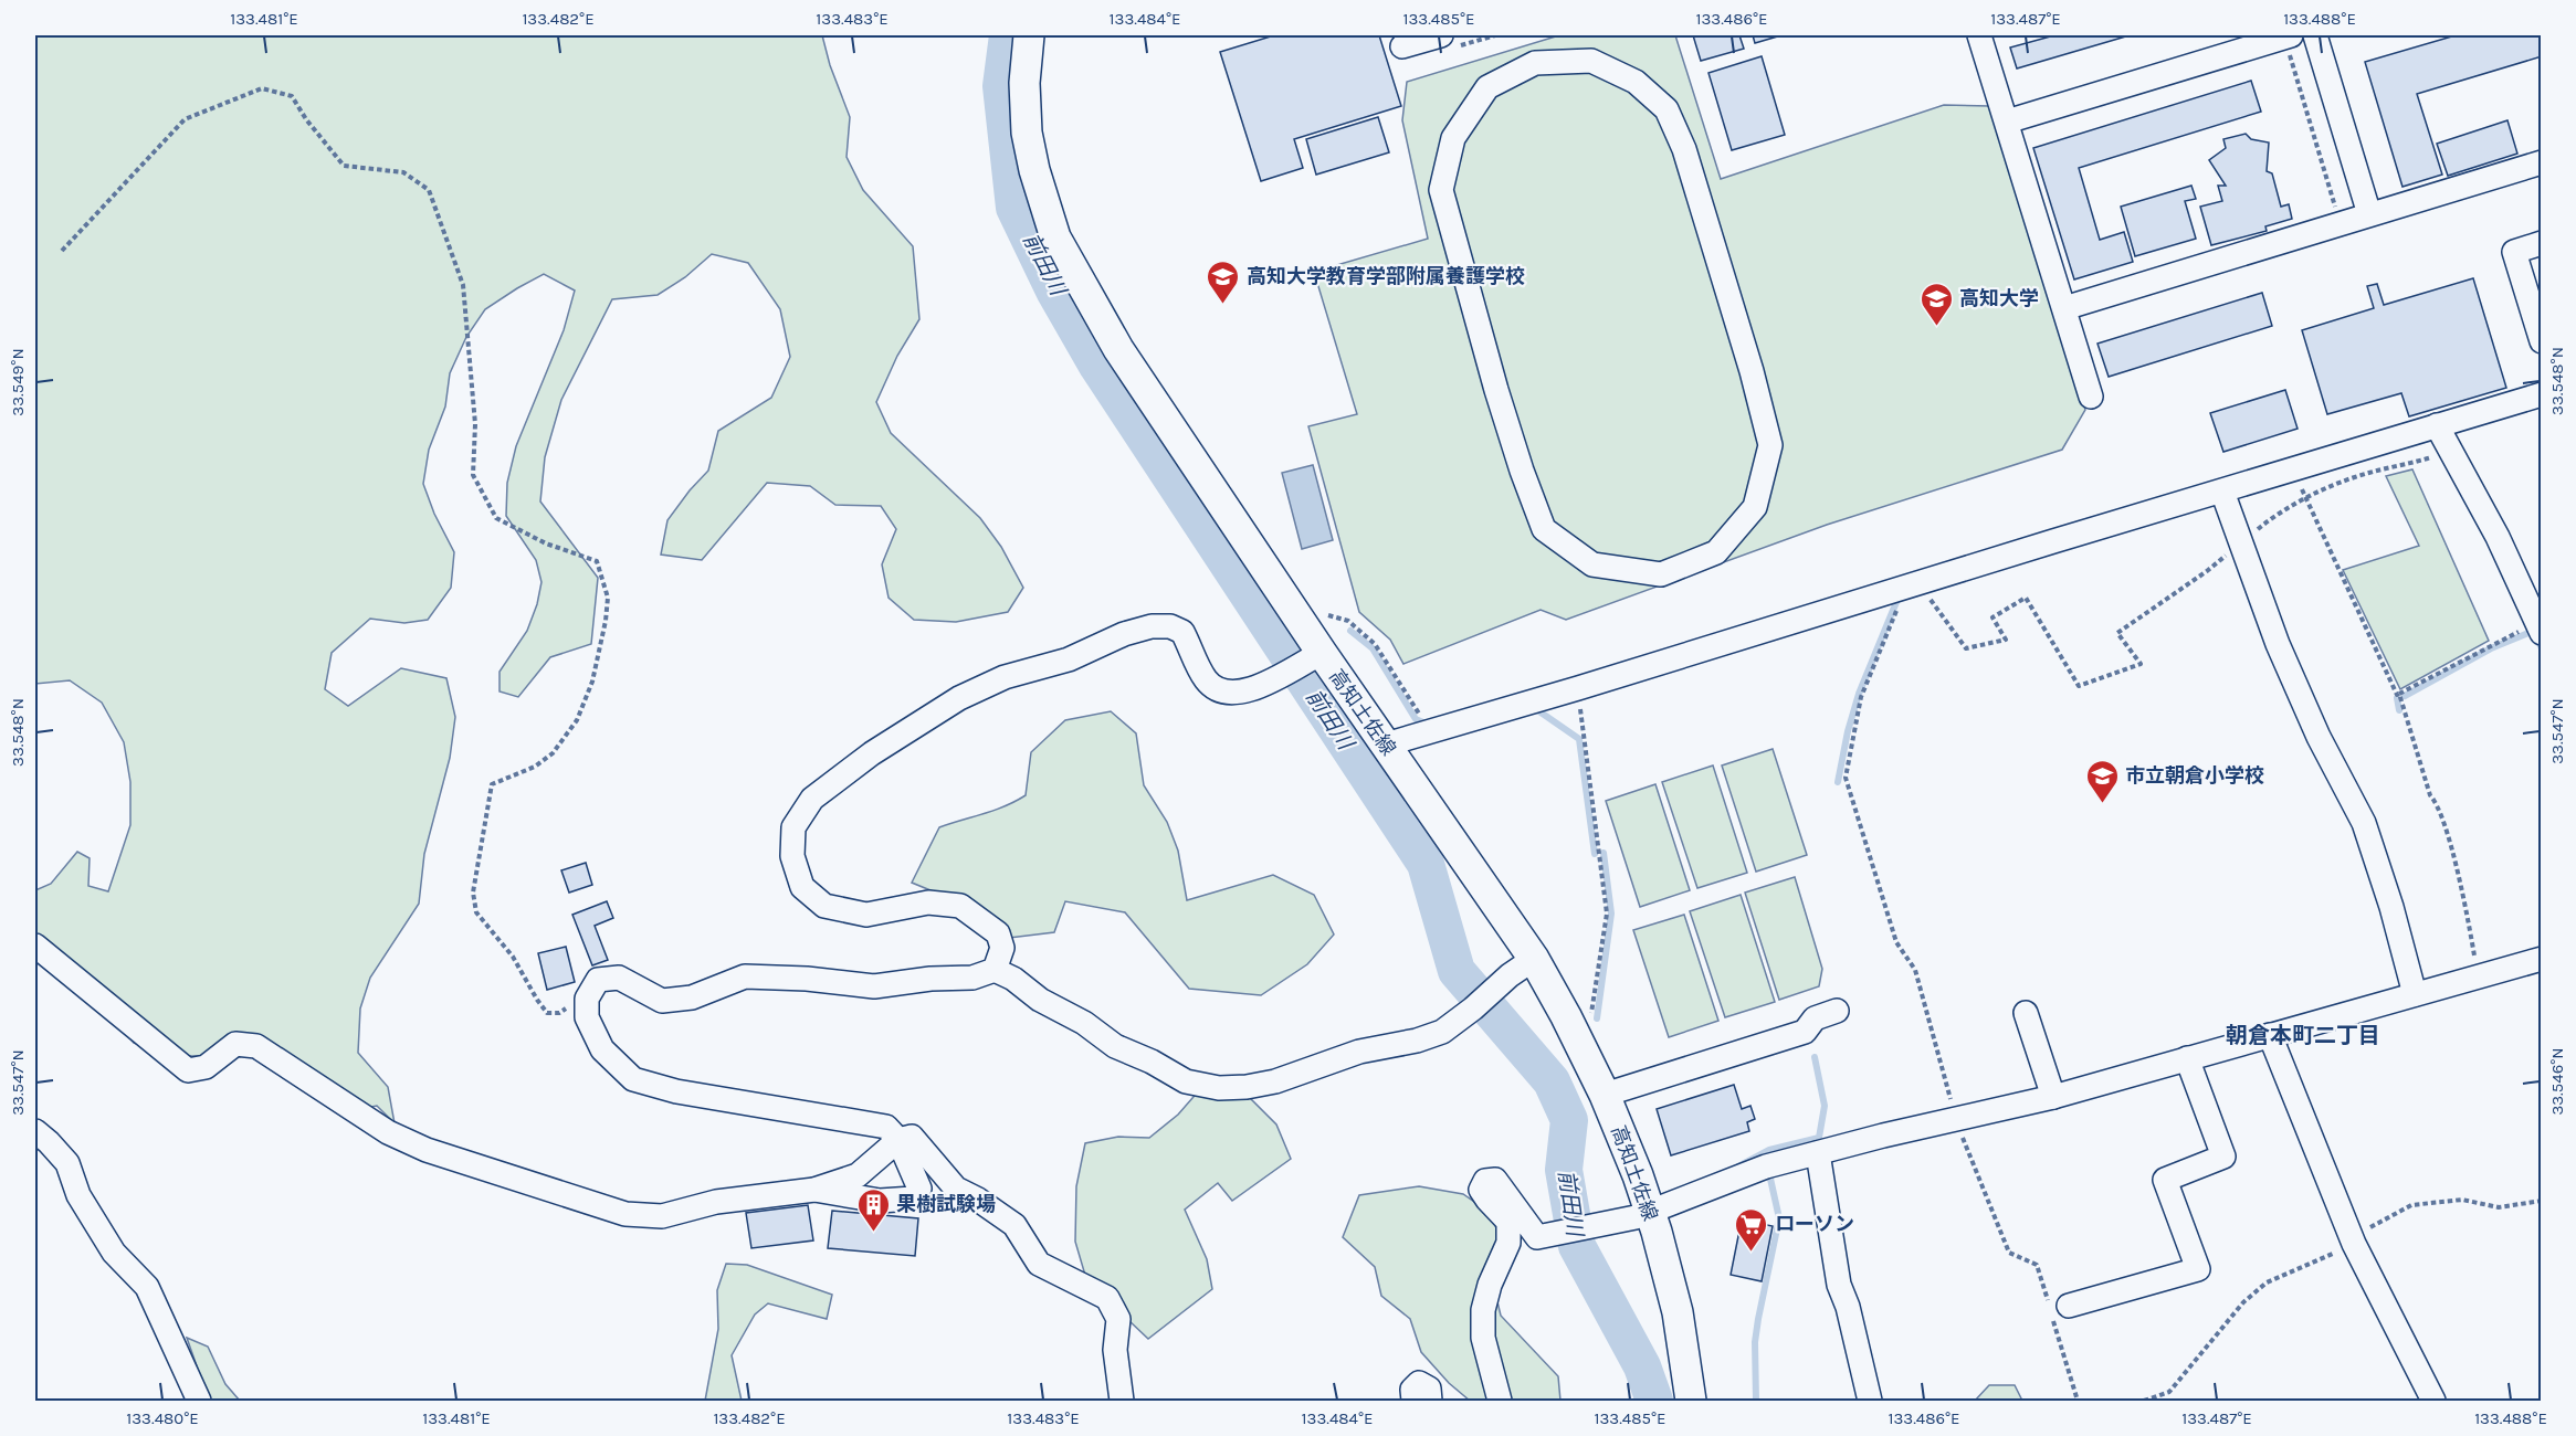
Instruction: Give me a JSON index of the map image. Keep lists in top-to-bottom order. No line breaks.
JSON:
{"streets":{"main road":["高知土佐線"]},"districts":["朝倉本町二丁目"],"water":["前田川"],"places":{"school or university":["高知大学教育学部附属養護学校","高知大学","市立朝倉小学校"],"building":["果樹試験場"],"supermarket":["ローソン"]},"coordinates":["133.481°E","133.482°E","133.483°E","133.484°E","133.485°E","133.486°E","133.487°E","133.488°E","33.548°N","33.549°N","33.547°N","33.546°N","133.480°E"]}
